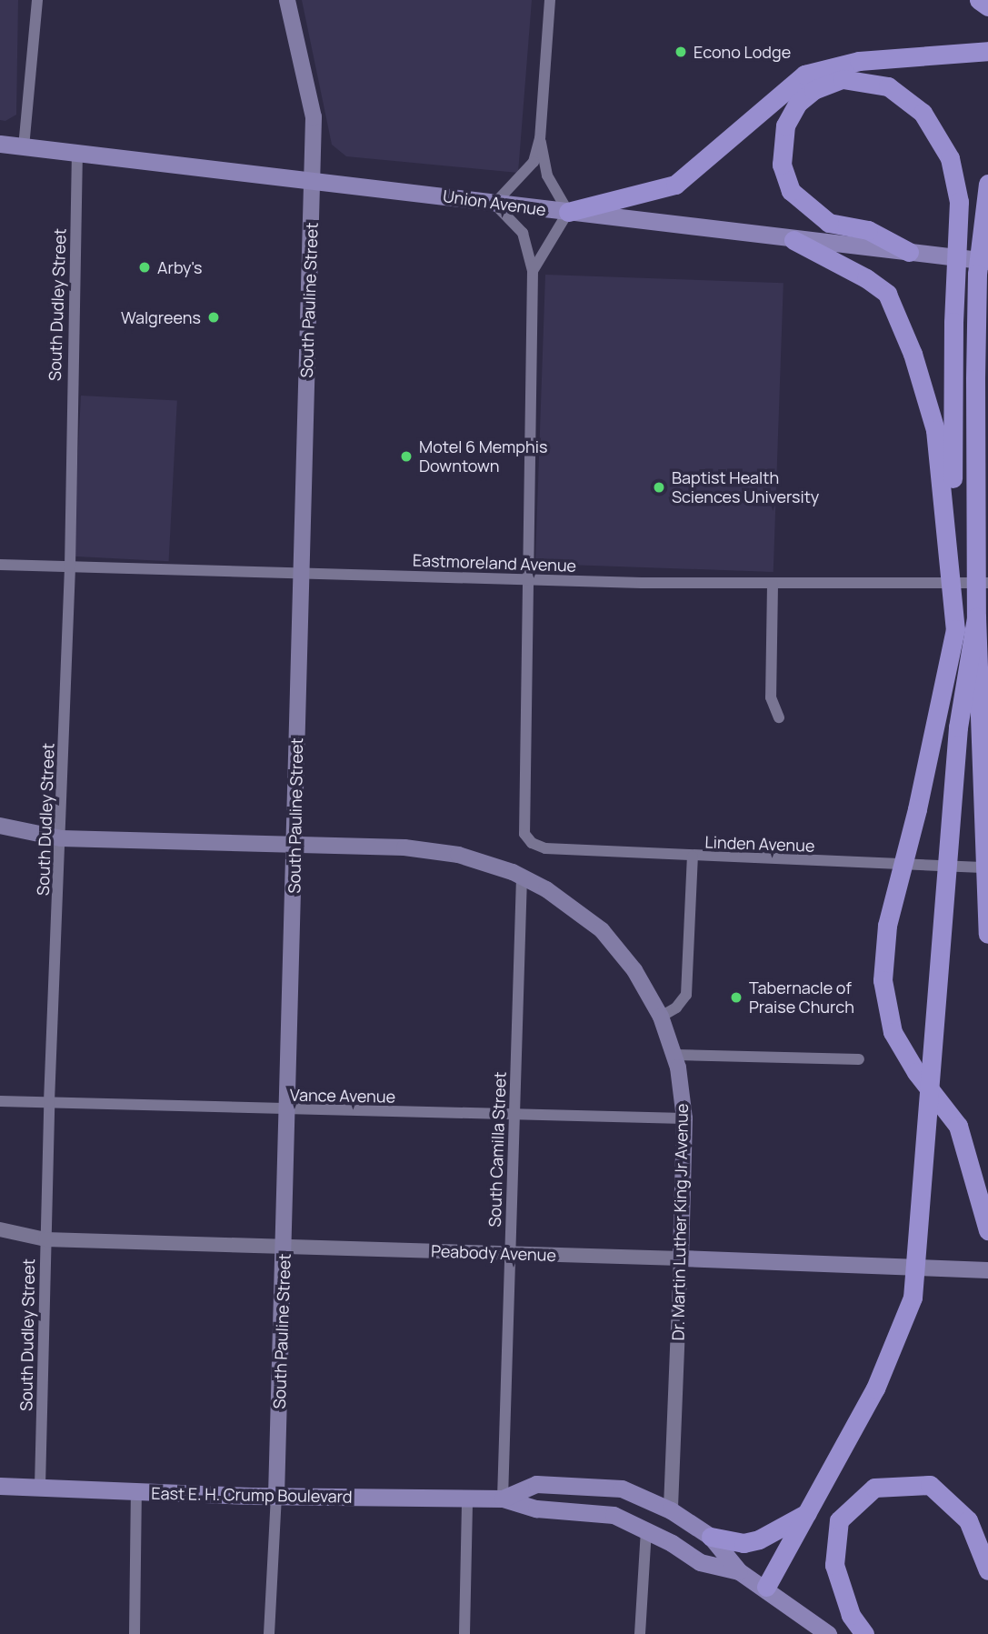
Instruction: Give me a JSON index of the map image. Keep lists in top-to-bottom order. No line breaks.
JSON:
{"streets":{"main road":["Union Avenue","South Pauline Street","Dr. Martin Luther King Jr Avenue","Peabody Avenue","East E. H. Crump Boulevard"],"street":["South Dudley Street","Eastmoreland Avenue","Linden Avenue","Vance Avenue","South Camilla Street"]},"crossings":[["Union Avenue","South Pauline Street"],["Union Avenue","South Dudley Street"],["South Pauline Street","Eastmoreland Avenue"],["South Pauline Street","Vance Avenue"],["South Pauline Street","Dr. Martin Luther King Jr Avenue"],["South Pauline Street","Peabody Avenue"],["South Pauline Street","East E. H. Crump Boulevard"],["South Dudley Street","Eastmoreland Avenue"],["South Dudley Street","Vance Avenue"],["South Dudley Street","Dr. Martin Luther King Jr Avenue"],["South Dudley Street","Peabody Avenue"],["South Dudley Street","East E. H. Crump Boulevard"],["Eastmoreland Avenue","Linden Avenue"],["Vance Avenue","South Camilla Street"],["Vance Avenue","Dr. Martin Luther King Jr Avenue"],["South Camilla Street","Dr. Martin Luther King Jr Avenue"],["South Camilla Street","Peabody Avenue"],["South Camilla Street","East E. H. Crump Boulevard"],["Dr. Martin Luther King Jr Avenue","Peabody Avenue"],["Dr. Martin Luther King Jr Avenue","East E. H. Crump Boulevard"]],"places":["Econo Lodge","Arby's","Walgreens","Motel 6 Memphis Downtown","Baptist Health Sciences University","Tabernacle of Praise Church"]}
